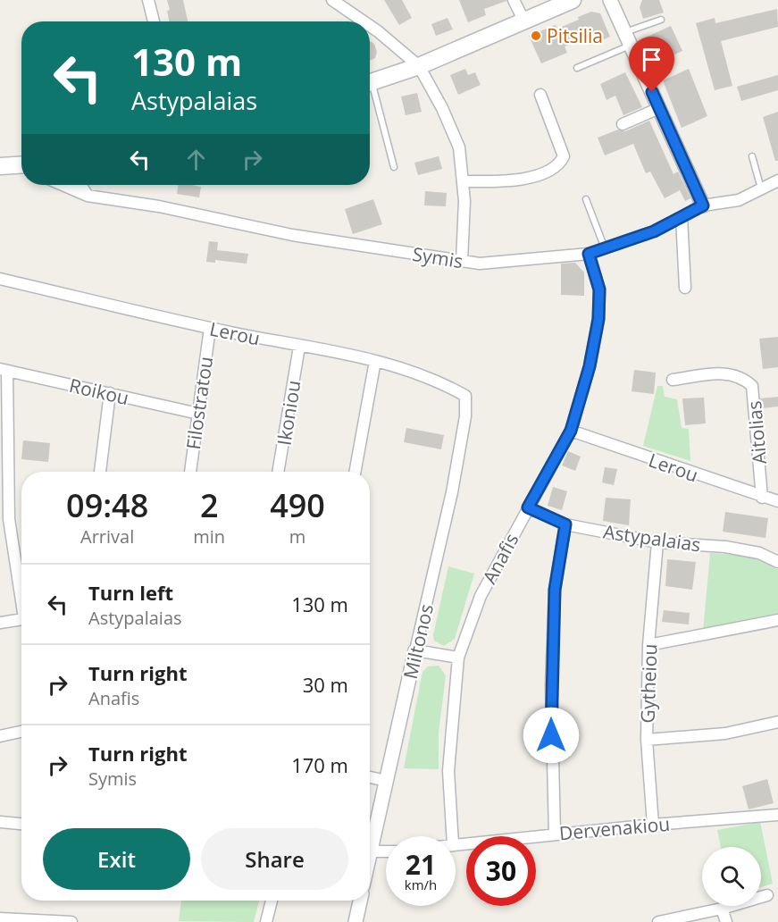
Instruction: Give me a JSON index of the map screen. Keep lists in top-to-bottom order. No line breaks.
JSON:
{"streets":{"street":["Symis","Lerou","Roikou","Filostratou","Ikoniou","Aitolias","Astypalaias","Anafis","Miltonos","Gytheiou","Dervenakiou"]},"crossings":[["Symis","Anafis"],["Lerou","Filostratou"],["Lerou","Ikoniou"],["Lerou","Aitolias"],["Lerou","Anafis"],["Lerou","Miltonos"],["Roikou","Filostratou"],["Astypalaias","Anafis"],["Astypalaias","Gytheiou"],["Gytheiou","Dervenakiou"]],"places":["Pitsilia"],"page":{"turn":["130 m","Astypalaias"],"eta":["09:48","Arrival","2","min","490","m"],"list":[{"name":"Turn left","note":"Astypalaias","value":"130 m"},{"name":"Turn right","note":"Anafis","value":"30 m"},{"name":"Turn right","note":"Symis","value":"170 m"}],"buttons":["Exit","Share"],"speed":"21 km/h","limit":"30"}}
